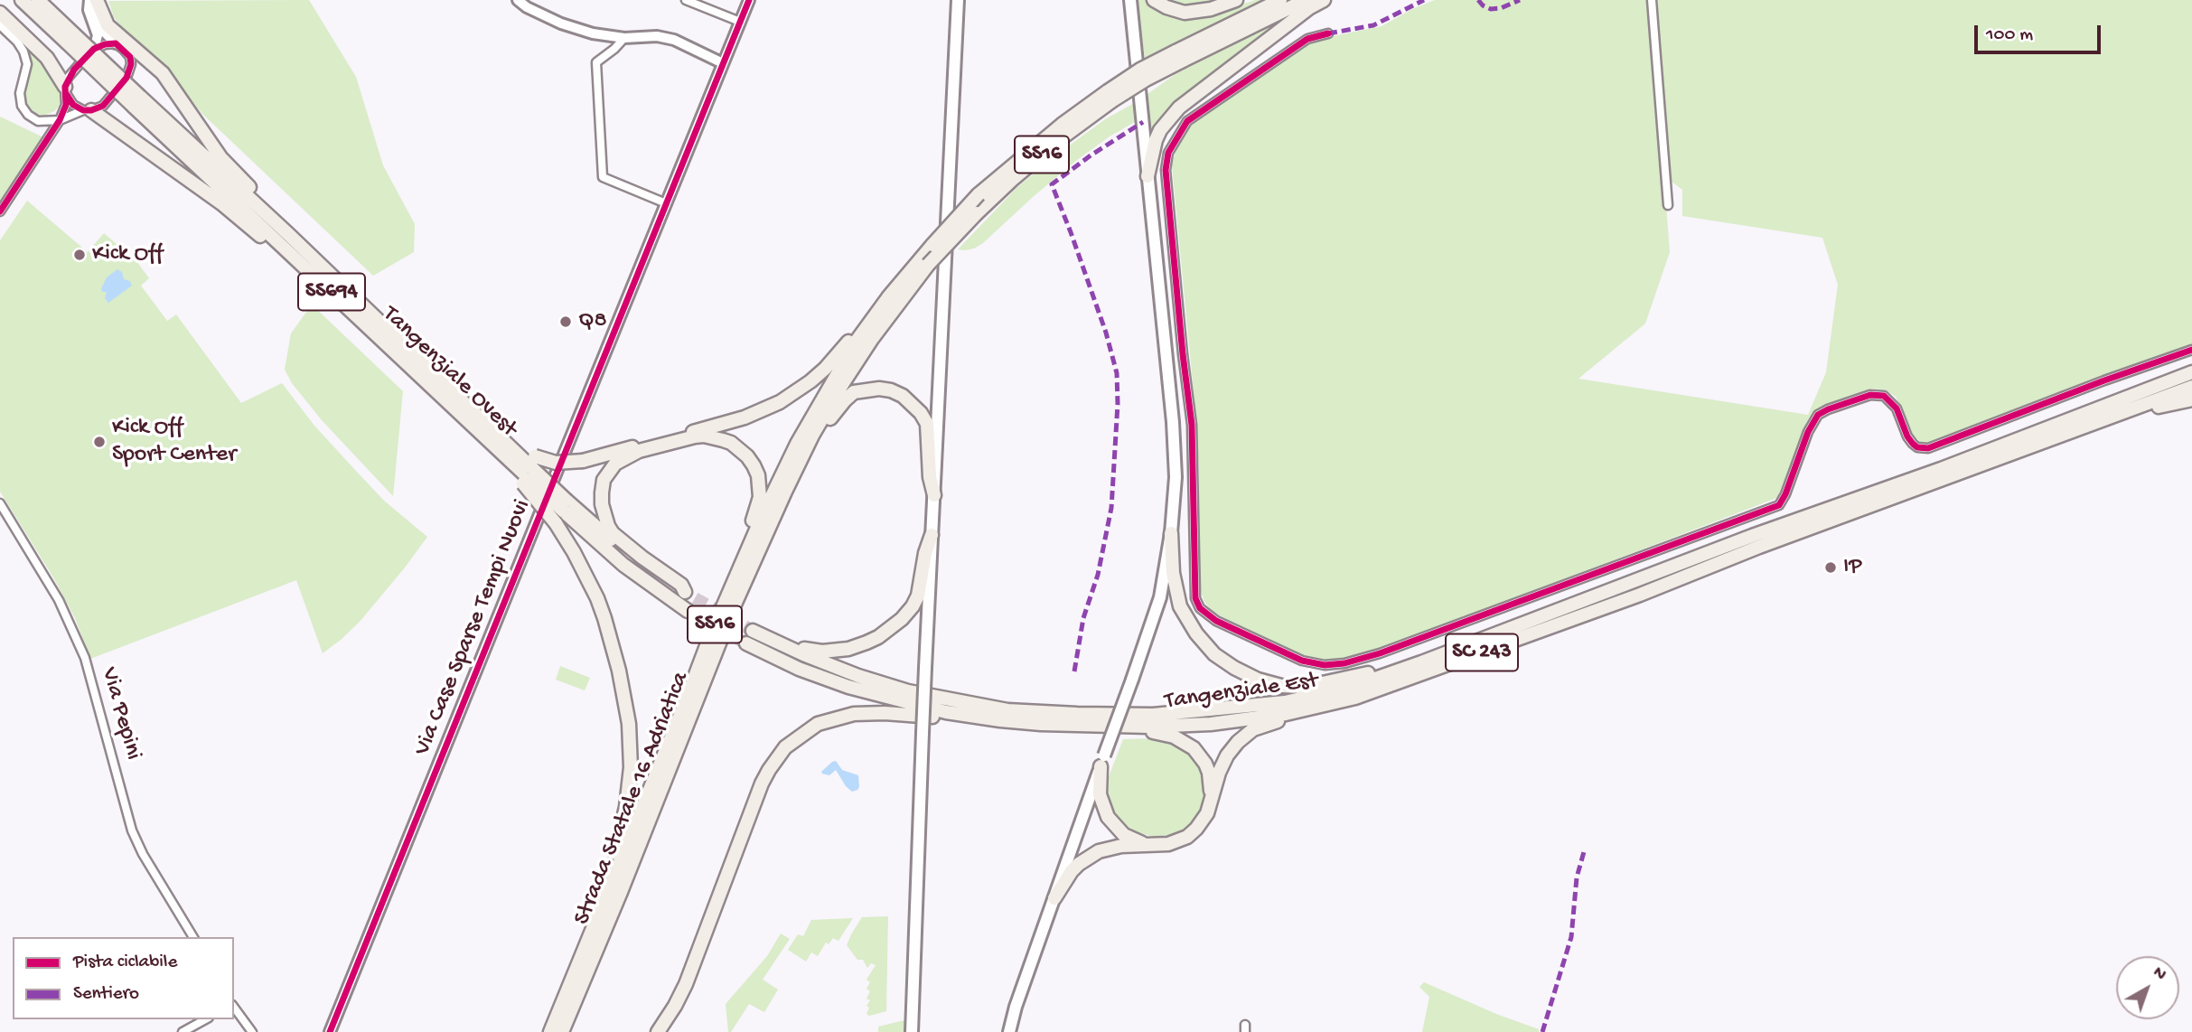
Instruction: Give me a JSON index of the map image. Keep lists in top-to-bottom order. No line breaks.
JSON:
{"streets":{"highway":["SS16","SS694","Tangenziale Ovest","SC 243","Tangenziale Est","Strada Statale 16 Adriatica"],"street":["Via Case Sparse Tempi Nuovi","Via Pepini"]},"crossings":[["Tangenziale Ovest","Strada Statale 16 Adriatica"]],"places":["Kick Off","Q8","Kick Off Sport Center","IP"],"legend":["Pista ciclabile","Sentiero"],"scale_bar":"100 m","north":"top right"}
